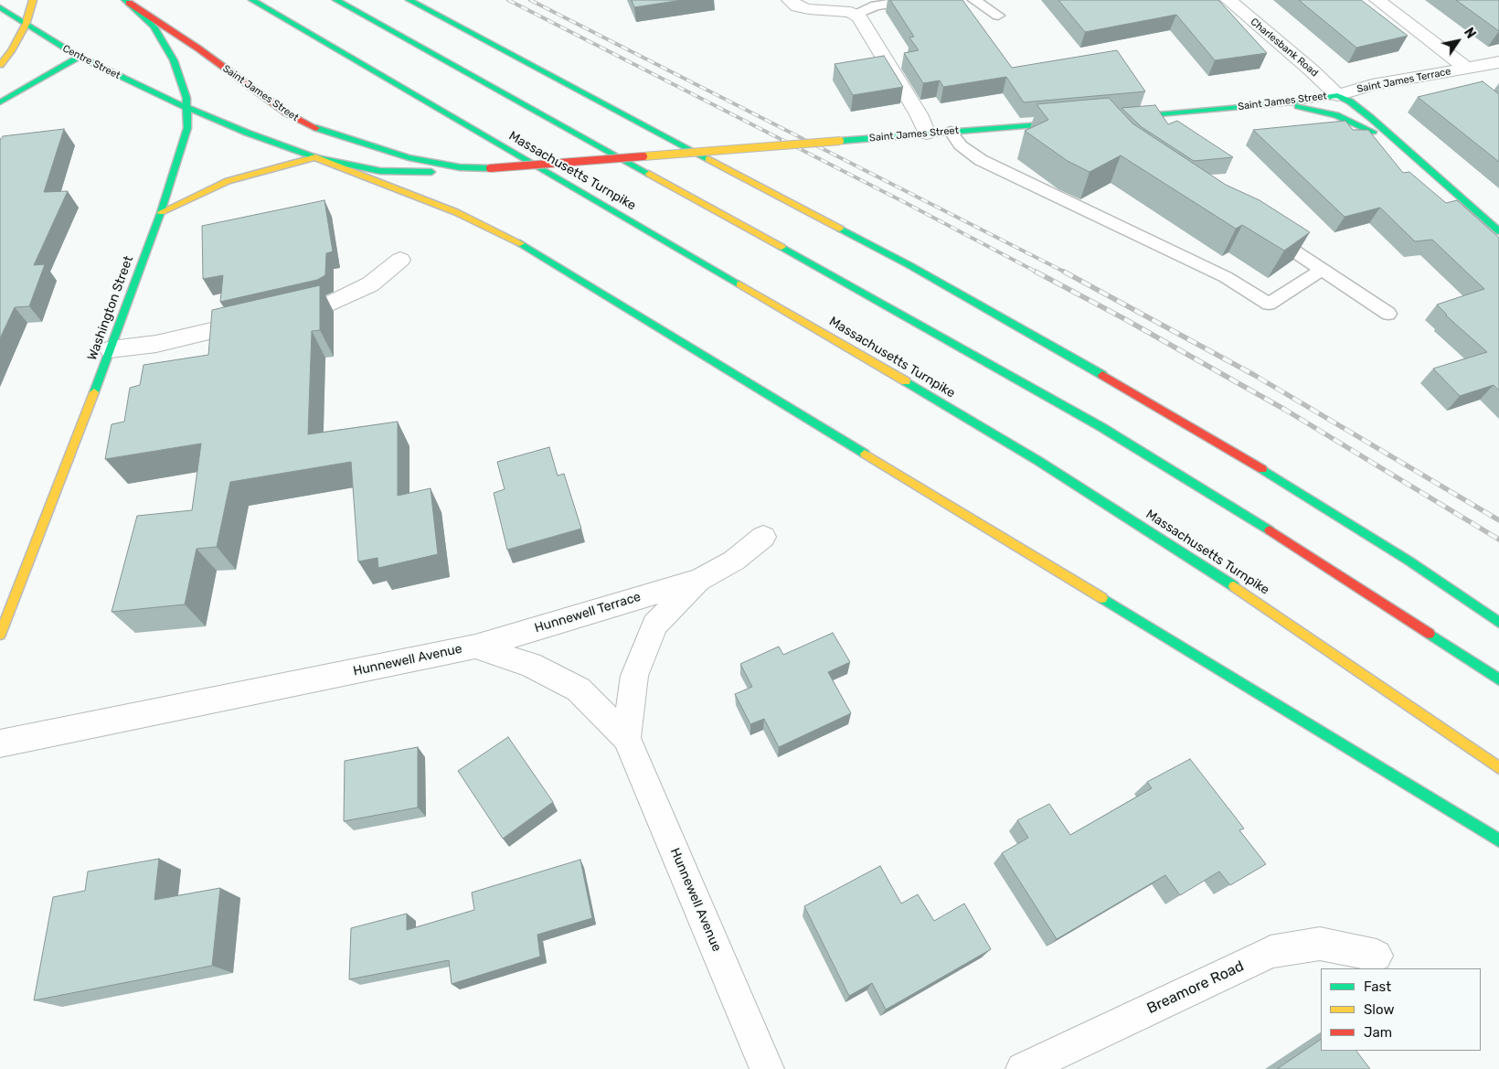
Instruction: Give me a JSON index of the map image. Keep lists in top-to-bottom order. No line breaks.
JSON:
{"streets":{"main road":["Charlesbank Road","Centre Street","Saint James Street","Massachusetts Turnpike","Washington Street"],"street":["Saint James Terrace","Hunnewell Terrace","Hunnewell Avenue","Breamore Road"]},"crossings":[["Charlesbank Road","Saint James Terrace"],["Charlesbank Road","Saint James Street"],["Centre Street","Saint James Street"],["Centre Street","Washington Street"],["Saint James Terrace","Saint James Street"],["Saint James Street","Washington Street"],["Hunnewell Terrace","Hunnewell Avenue"]],"legend":["Fast","Slow","Jam"],"north":"top right"}
